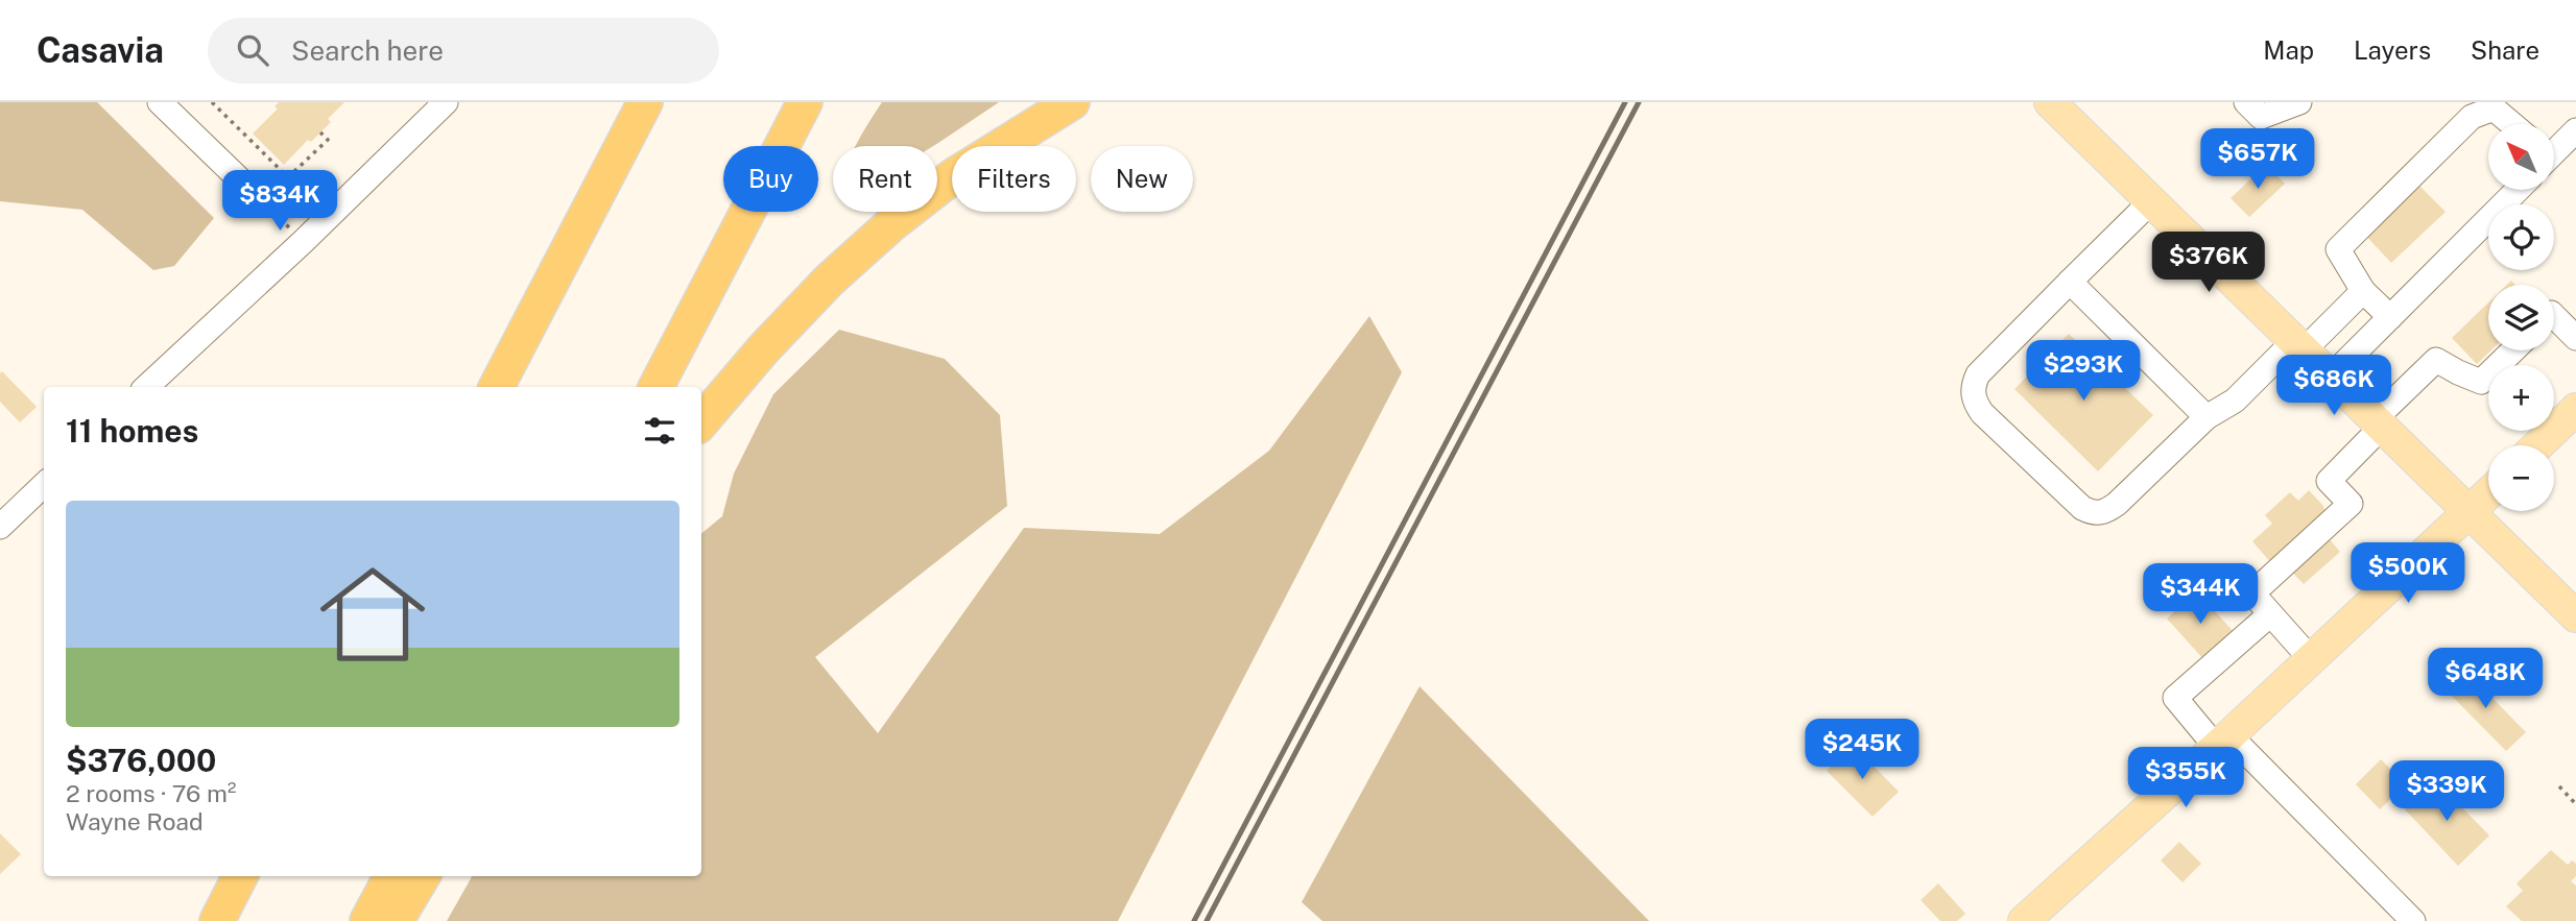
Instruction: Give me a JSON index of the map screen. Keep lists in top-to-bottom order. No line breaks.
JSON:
{"north":"top left","page":{"header":"Casavia","search":"Search here","nav":["Map","Layers","Share"],"map_buttons":["+","−"],"price":["$657K","$834K","$376K","$293K","$686K","$500K","$344K","$648K","$245K","$355K","$339K"],"chip":["Buy","Rent","Filters","New"],"heading":"11 homes","list":[{"name":"$376,000","note":"2 rooms · 76 m² · Wayne Road"}]}}
